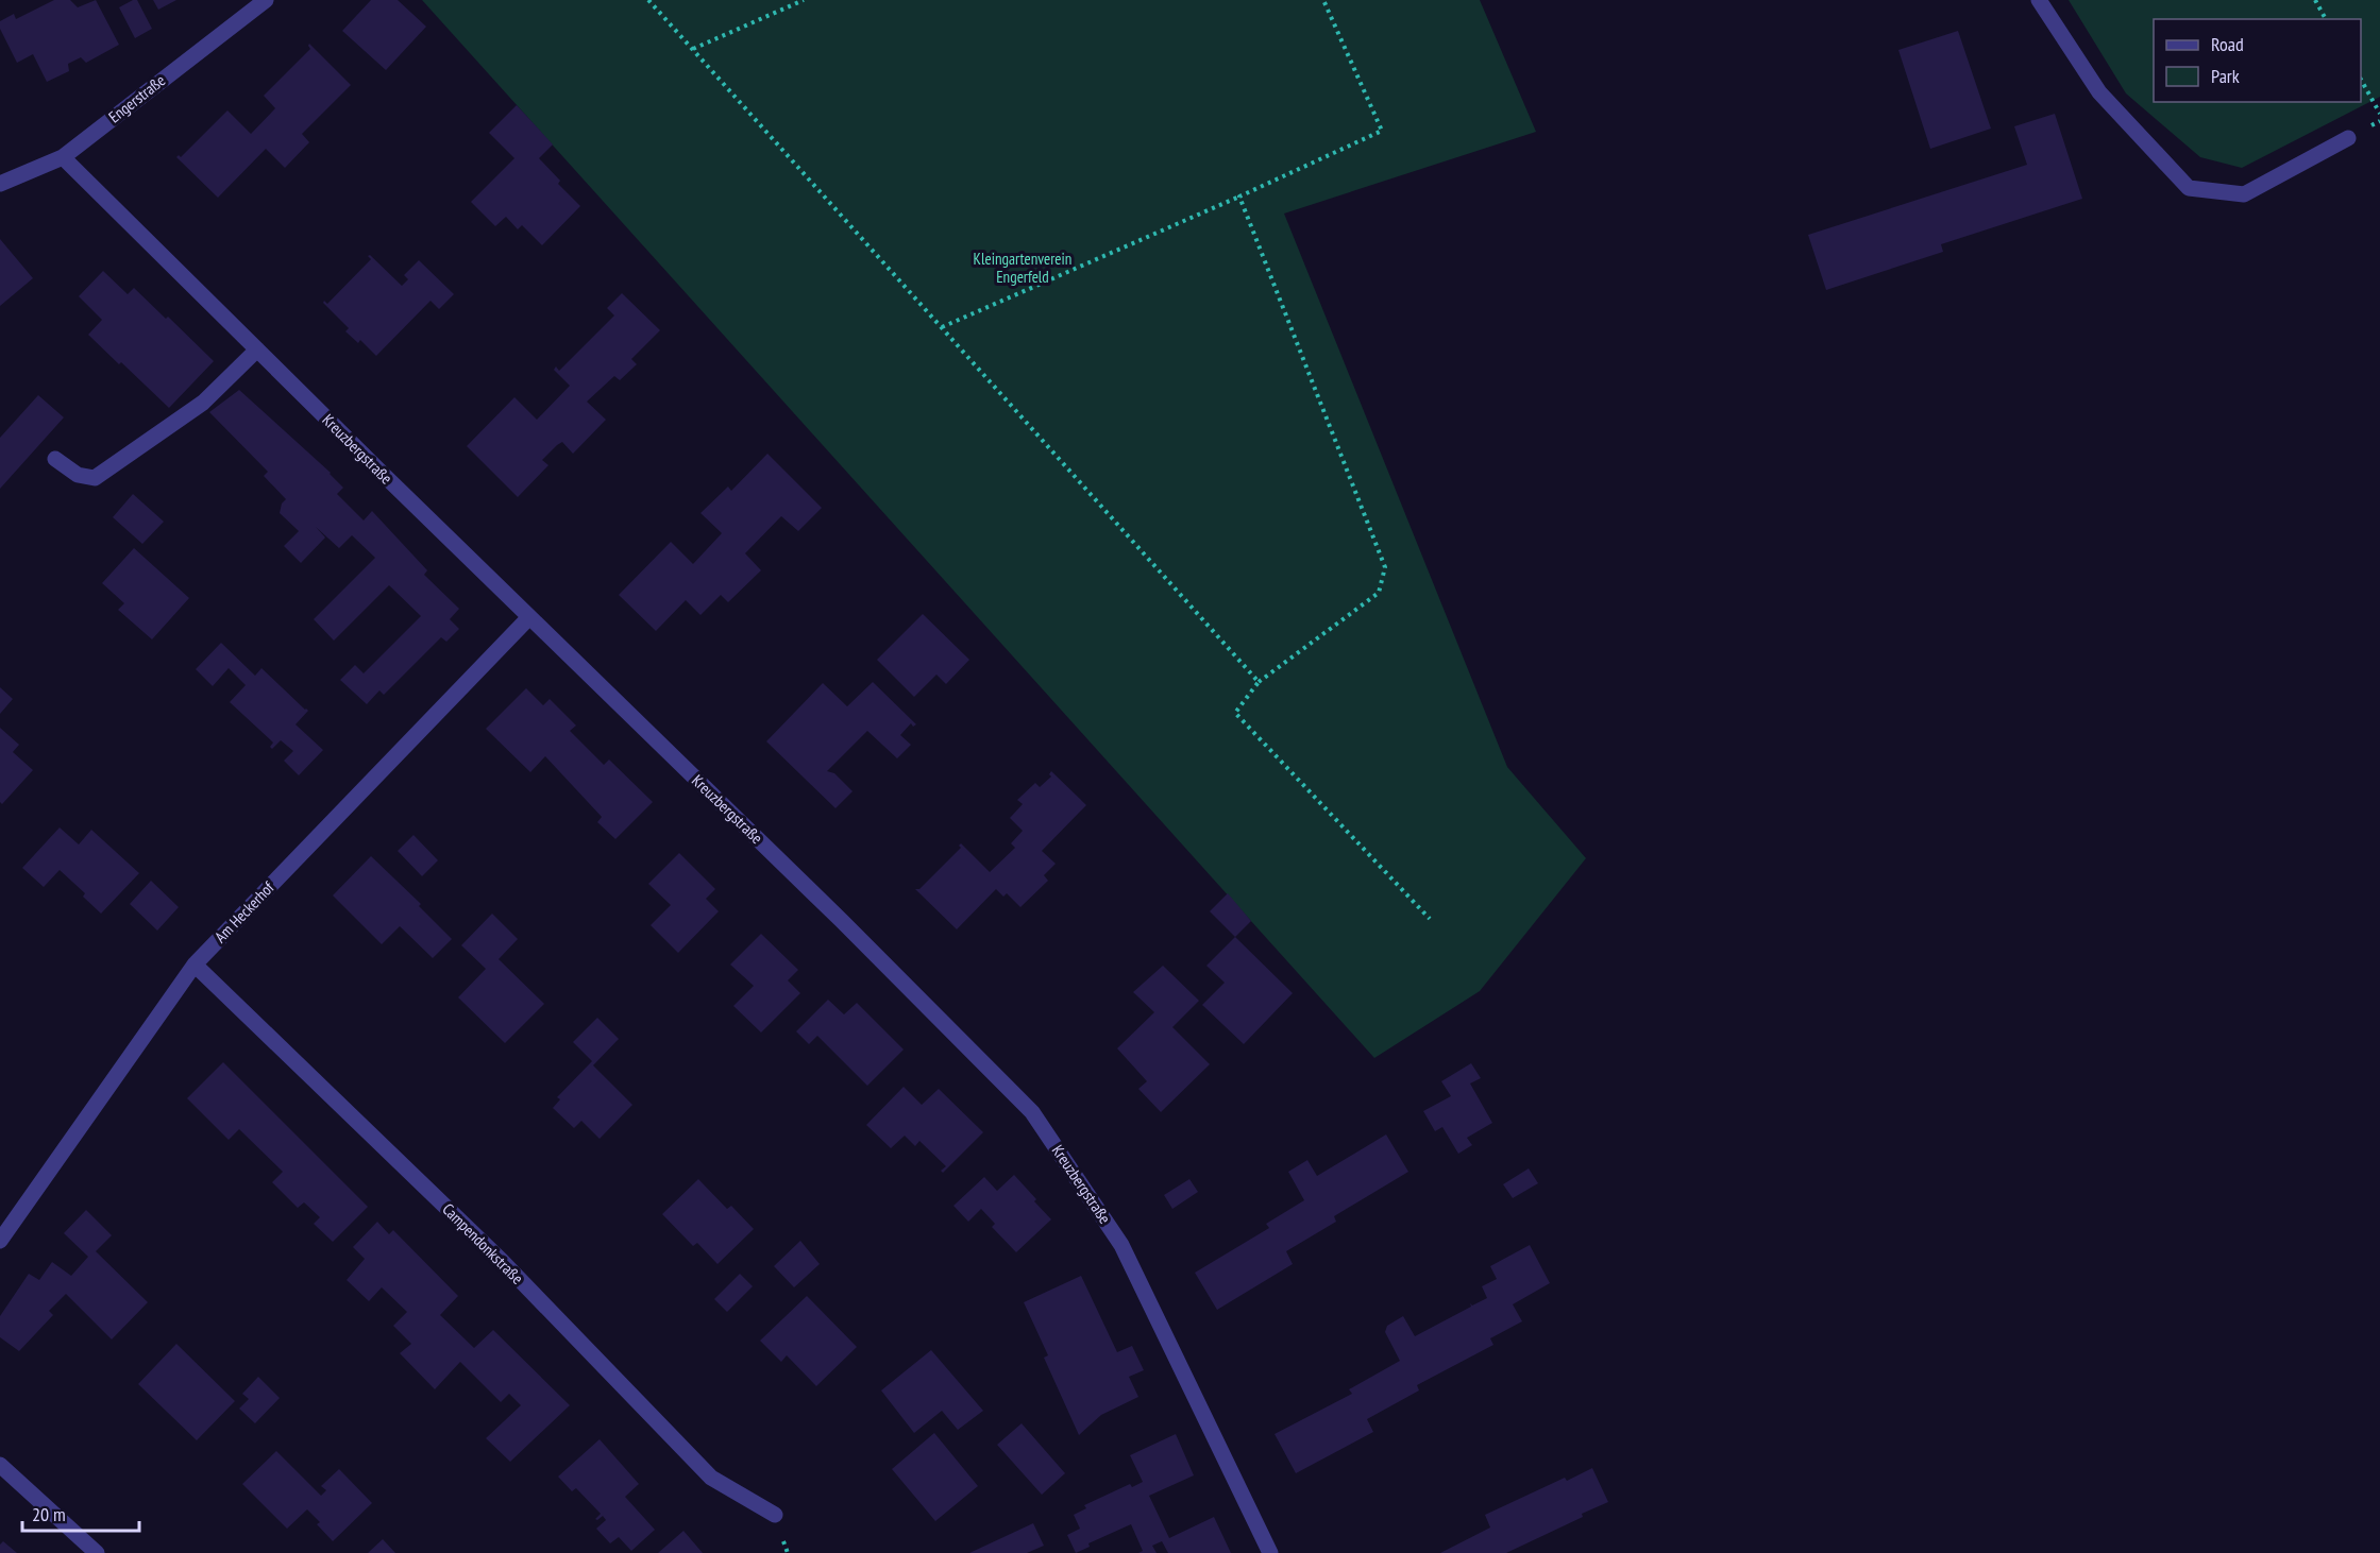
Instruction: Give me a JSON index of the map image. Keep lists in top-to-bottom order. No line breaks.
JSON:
{"streets":{"street":["Engerstraße","Kreuzbergstraße","Am Heckerhof","Campendonkstraße"]},"crossings":[["Engerstraße","Kreuzbergstraße"],["Kreuzbergstraße","Am Heckerhof"],["Am Heckerhof","Campendonkstraße"]],"parks":["Kleingartenverein Engerfeld"],"legend":["Road","Park"],"scale_bar":"20 m"}
